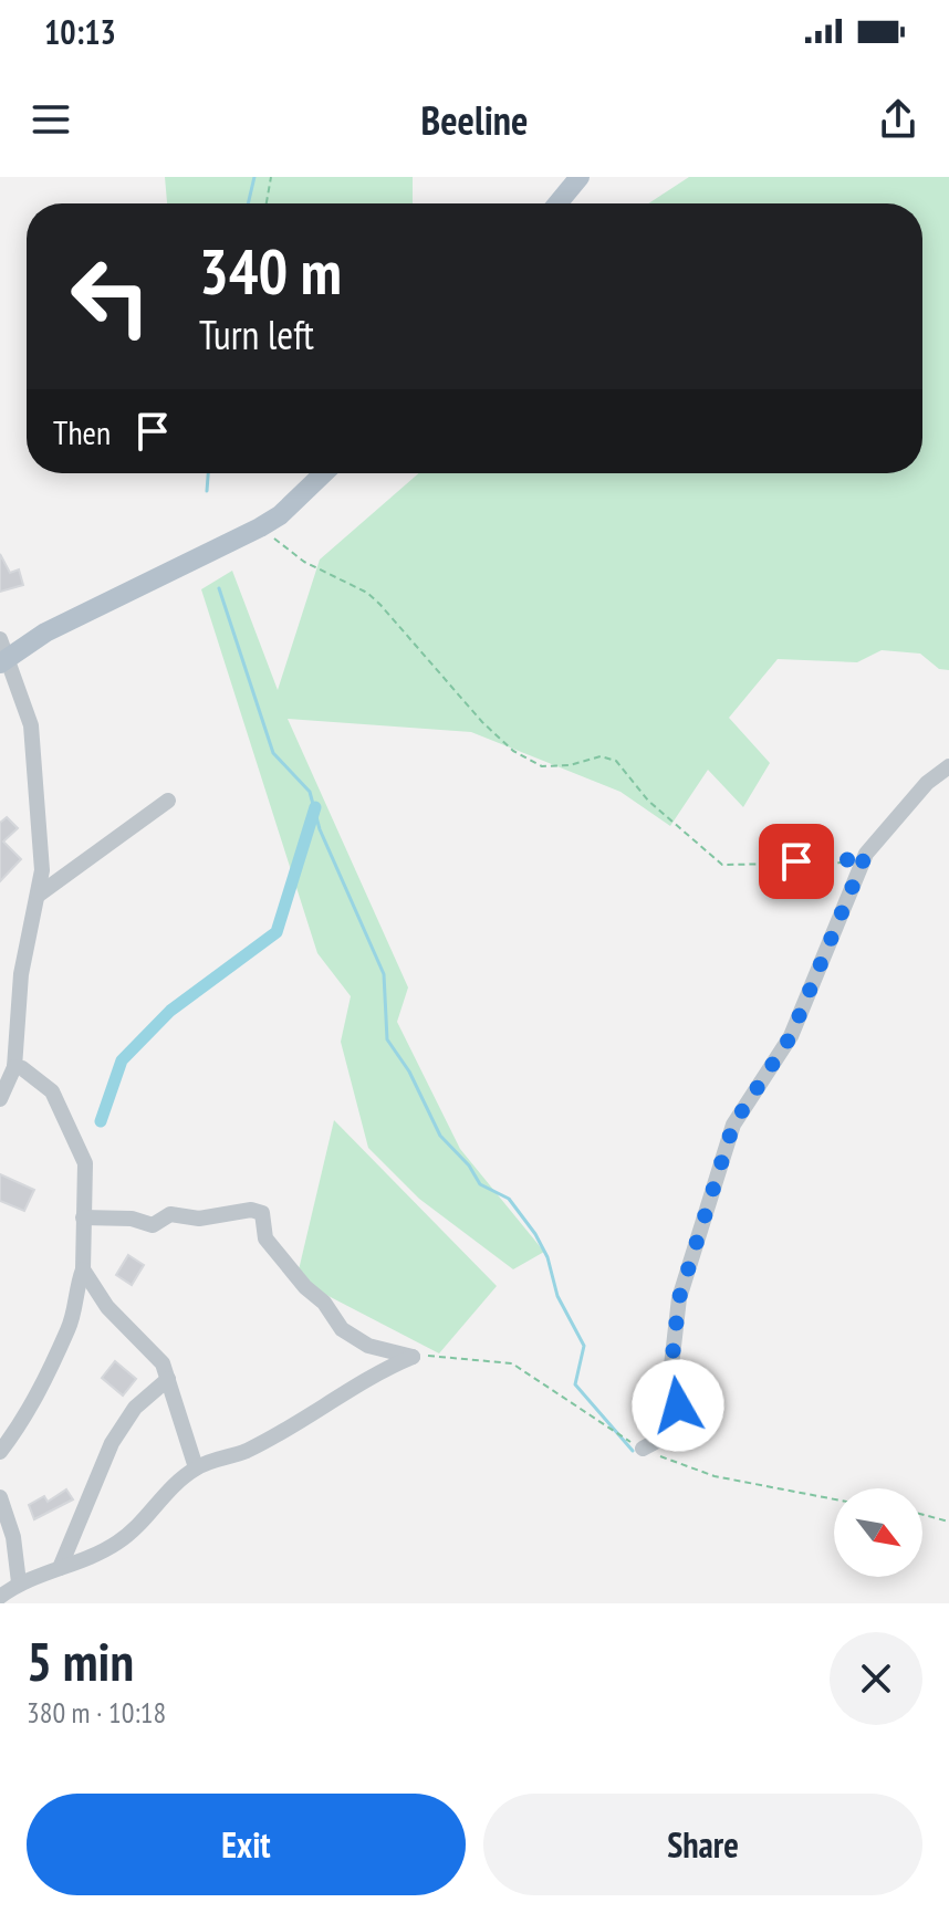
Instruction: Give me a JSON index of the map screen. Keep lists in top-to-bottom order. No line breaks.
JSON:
{"north":"bottom right","page":{"status":"10:13","header":"Beeline","turn":["340 m","Turn left"],"then":"Then","heading":["5 min","380 m · 10:18"],"buttons":["Exit","Share"]}}
